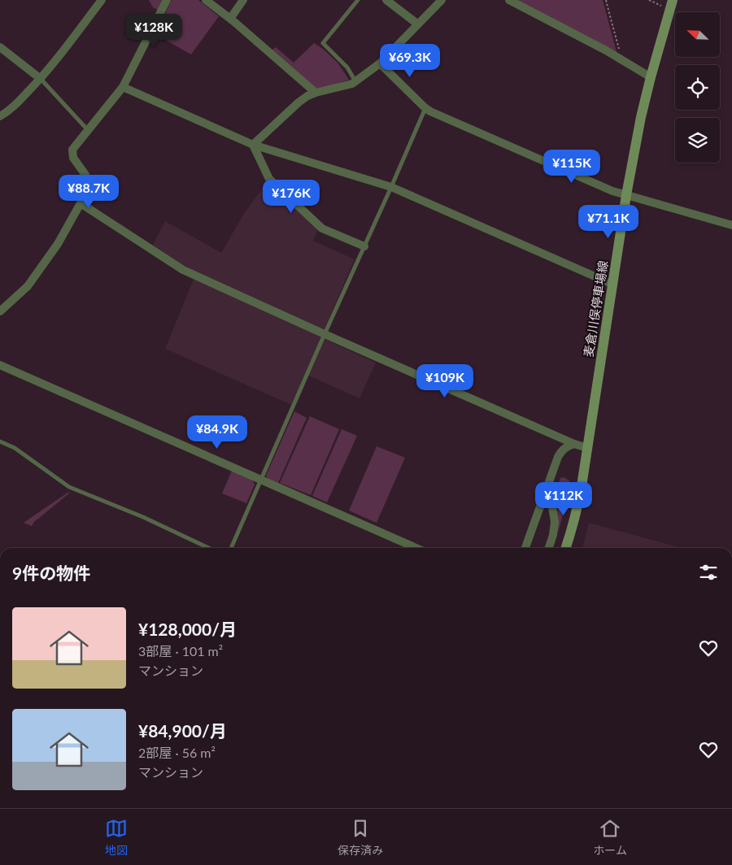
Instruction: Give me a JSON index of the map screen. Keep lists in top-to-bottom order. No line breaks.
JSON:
{"streets":{"main road":["麦倉川俣停車場線"]},"north":"top left","page":{"price":["¥128K","¥69.3K","¥115K","¥88.7K","¥176K","¥71.1K","¥109K","¥84.9K","¥112K"],"heading":"9件の物件","list":[{"name":"¥128,000/月","note":"3部屋 · 101 m² · マンション"},{"name":"¥84,900/月","note":"2部屋 · 56 m² · マンション"}],"tabs":["地図","保存済み","ホーム"]}}
